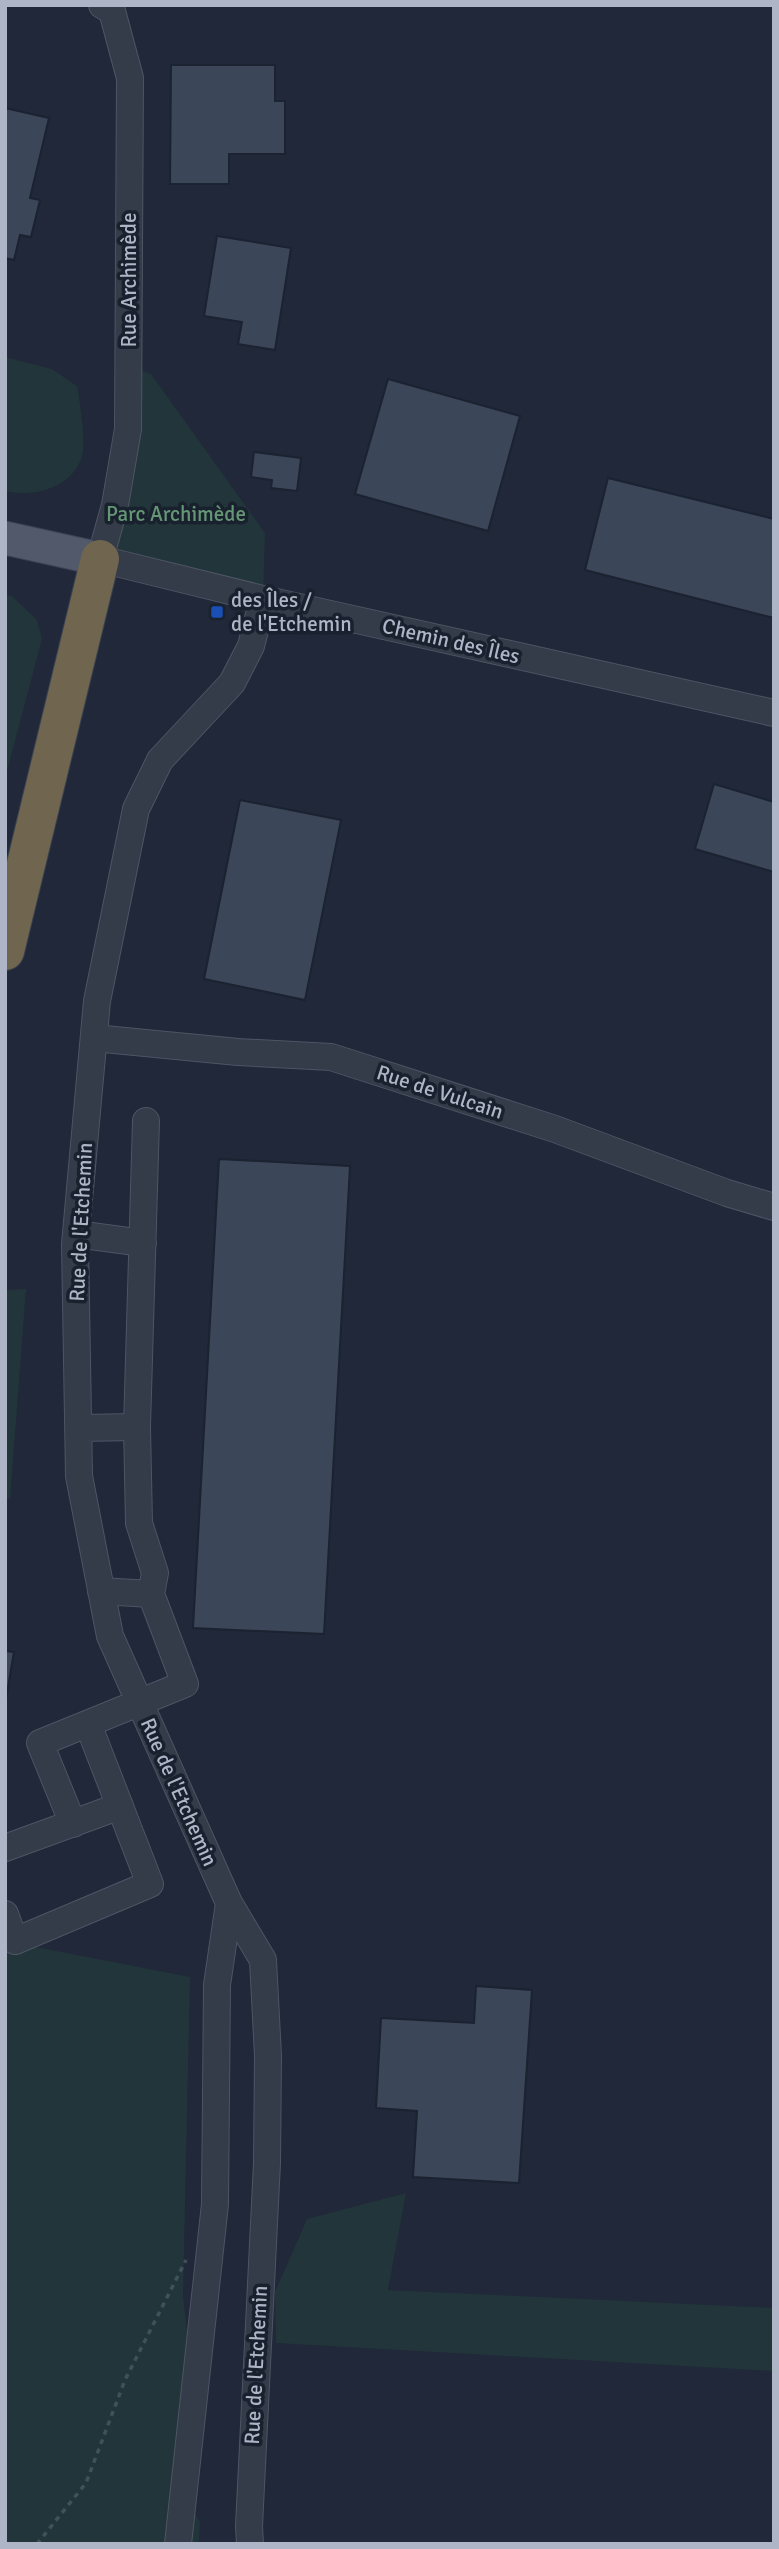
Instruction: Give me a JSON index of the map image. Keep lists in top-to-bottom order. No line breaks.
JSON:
{"streets":{"main road":["Chemin des Îles"],"street":["Rue Archimède","Rue de Vulcain","Rue de l'Etchemin"]},"crossings":[["Rue Archimède","Chemin des Îles"],["Chemin des Îles","Rue de l'Etchemin"],["Rue de Vulcain","Rue de l'Etchemin"]],"parks":["Parc Archimède"],"places":{"transit":["des Îles / de l'Etchemin"]}}
